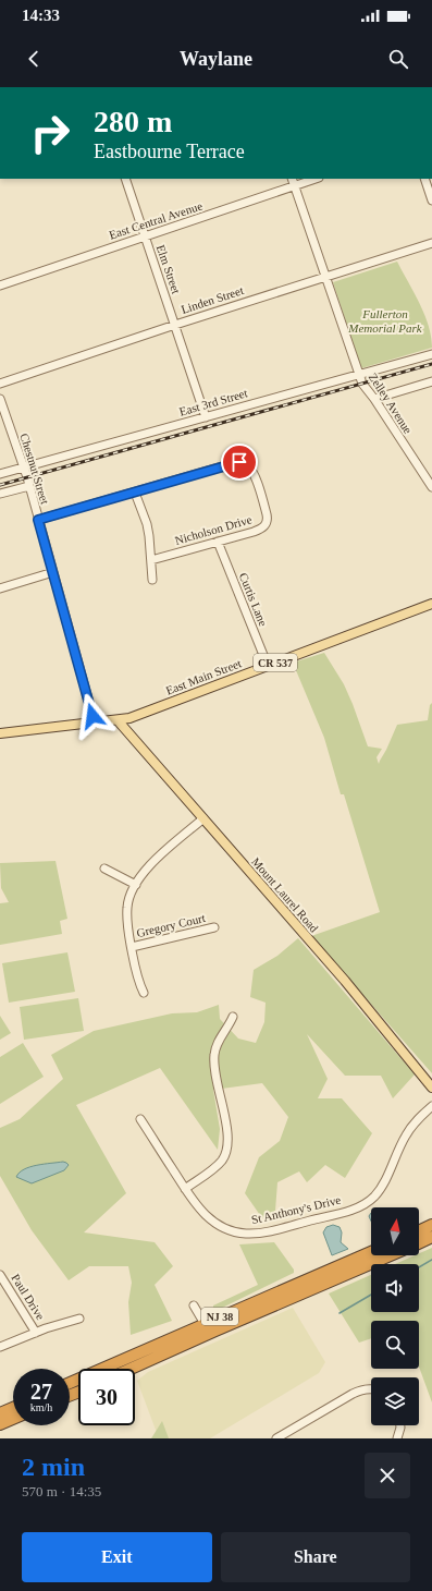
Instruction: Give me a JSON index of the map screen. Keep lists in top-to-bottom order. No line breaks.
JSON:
{"streets":{"highway":["NJ 38"],"main road":["CR 537","East Main Street","Mount Laurel Road"],"street":["East Central Avenue","Elm Street","Linden Street","East 3rd Street","Zelley Avenue","Chestnut Street","Nicholson Drive","Curtis Lane","Gregory Court","St Anthony's Drive","Paul Drive"]},"crossings":[["East Central Avenue","Elm Street"],["East Central Avenue","Zelley Avenue"],["Elm Street","Linden Street"],["Elm Street","East 3rd Street"],["Linden Street","Zelley Avenue"],["East 3rd Street","Zelley Avenue"],["East 3rd Street","Chestnut Street"],["Chestnut Street","East Main Street"],["Nicholson Drive","Curtis Lane"],["Curtis Lane","East Main Street"],["East Main Street","Mount Laurel Road"]],"parks":["Fullerton Memorial Park"],"north":"top","page":{"status":"14:33","header":"Waylane","turn":["280 m","Eastbourne Terrace"],"speed":"27 km/h","limit":"30","heading":["2 min","570 m · 14:35"],"buttons":["Exit","Share"]}}
